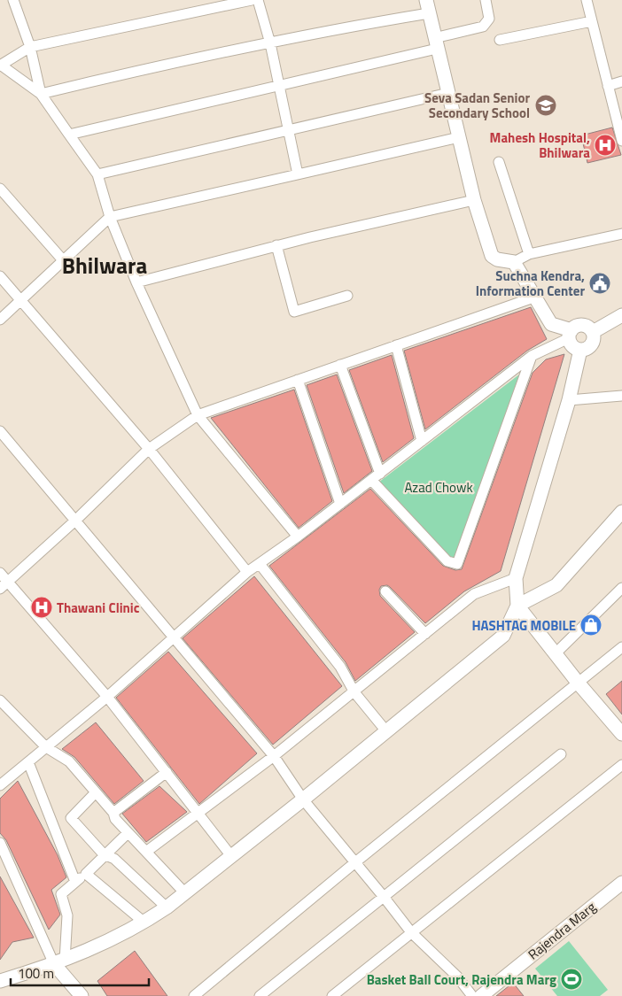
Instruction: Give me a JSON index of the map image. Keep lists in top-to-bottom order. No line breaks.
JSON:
{"streets":{"street":["Rajendra Marg"]},"districts":["Bhilwara"],"parks":["Azad Chowk"],"places":{"school or university":["Seva Sadan Senior Secondary School"],"hospital":["Mahesh Hospital, Bhilwara","Thawani Clinic"],"public building":["Suchna Kendra, Information Center"],"shop":["HASHTAG MOBILE"],"sports":["Basket Ball Court, Rajendra Marg"]},"scale_bar":"100 m"}
